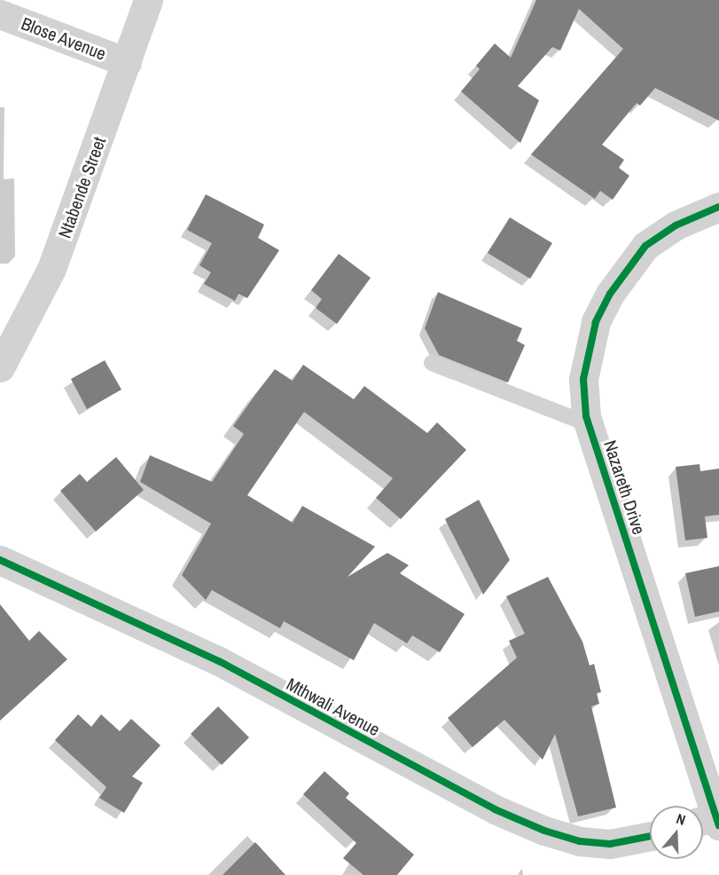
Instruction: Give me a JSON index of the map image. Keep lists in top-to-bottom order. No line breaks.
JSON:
{"streets":{"street":["Blose Avenue","Ntabende Street","Nazareth Drive","Mthwali Avenue"]},"crossings":[["Blose Avenue","Ntabende Street"]],"north":"top"}
